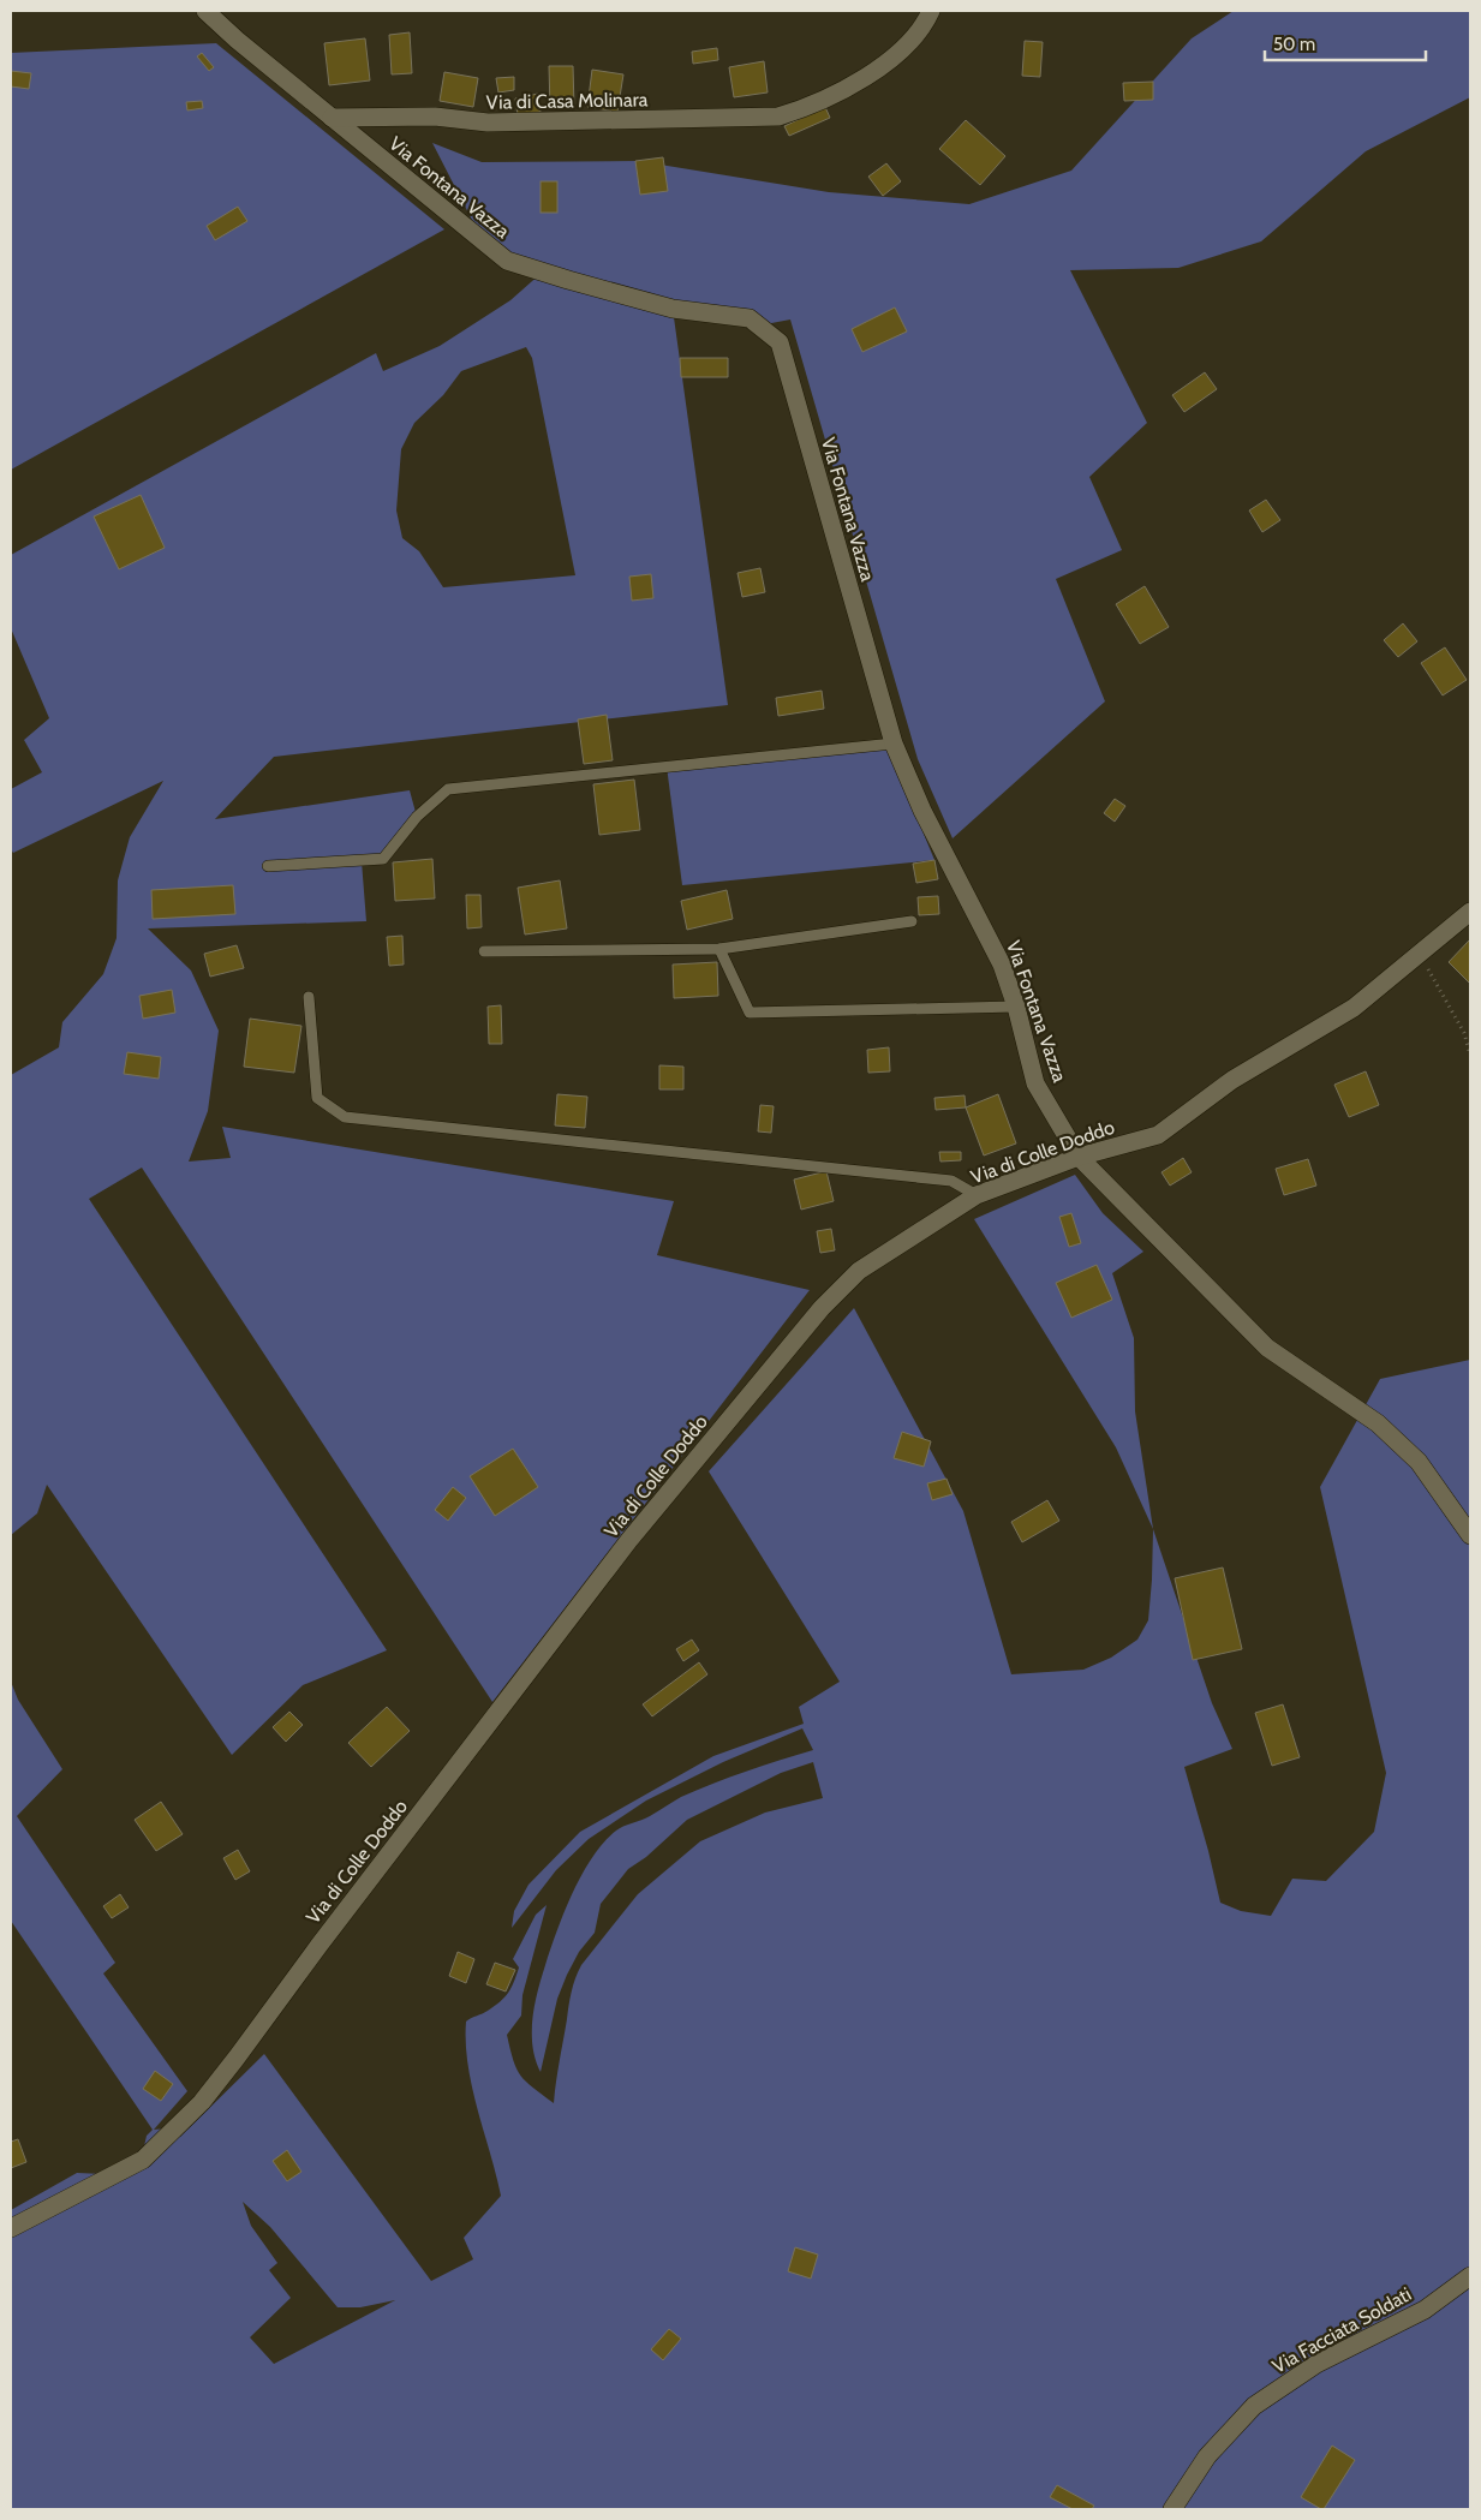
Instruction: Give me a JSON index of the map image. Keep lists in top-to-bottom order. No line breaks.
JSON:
{"streets":{"street":["Via di Casa Molinara","Via Fontana Vazza","Via di Colle Doddo","Via Facciata Soldati"]},"crossings":[["Via di Casa Molinara","Via Fontana Vazza"],["Via Fontana Vazza","Via di Colle Doddo"]],"scale_bar":"50 m"}
